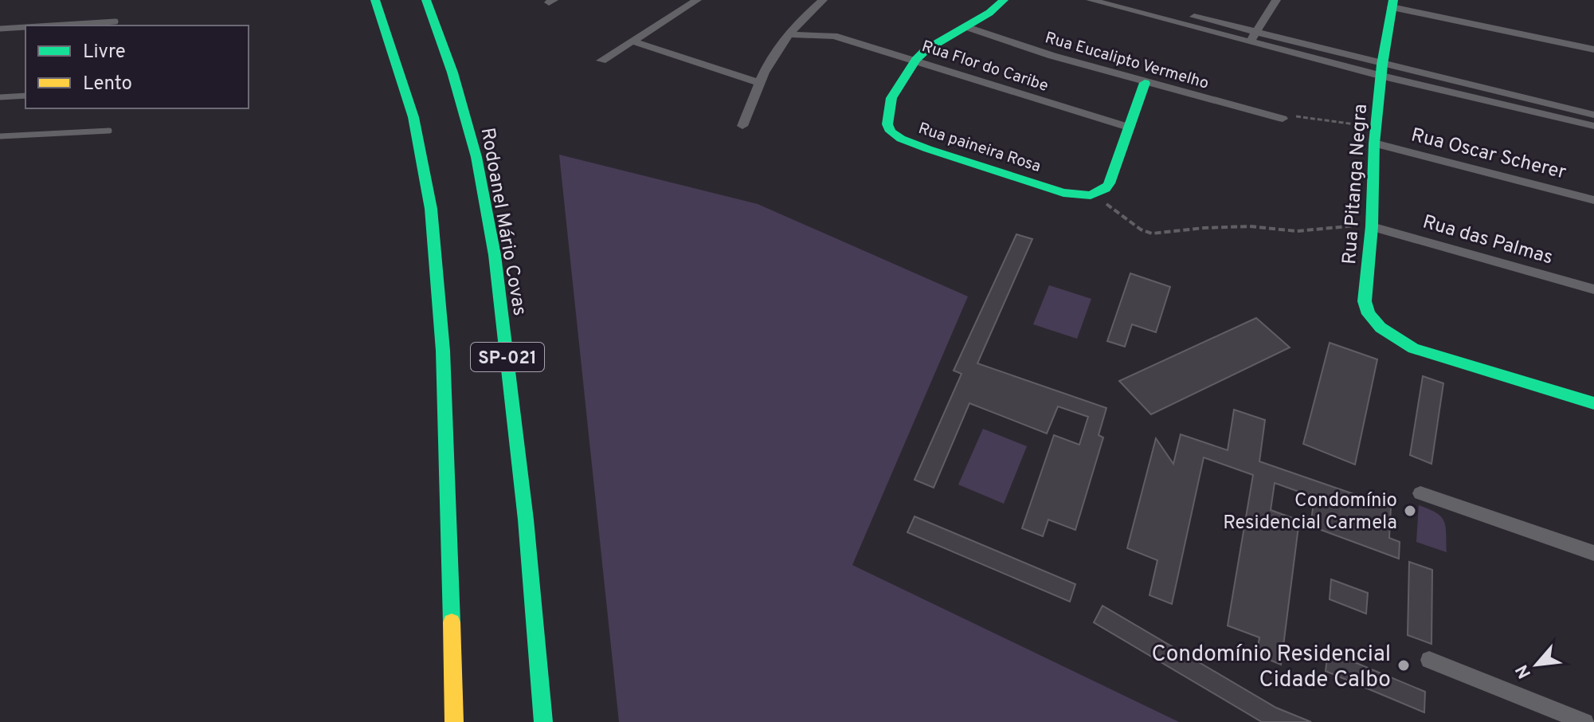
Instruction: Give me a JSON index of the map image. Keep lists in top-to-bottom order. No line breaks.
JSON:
{"streets":{"main road":["Rua paineira Rosa","Rua Pitanga Negra","Rodoanel Mário Covas","SP-021"],"street":["Rua Eucalipto Vermelho","Rua Flor do Caribe","Rua Oscar Scherer","Rua das Palmas"]},"crossings":[["Rua Eucalipto Vermelho","Rua paineira Rosa"],["Rua Flor do Caribe","Rua paineira Rosa"],["Rua Oscar Scherer","Rua Pitanga Negra"],["Rua Pitanga Negra","Rua das Palmas"]],"places":["Condomínio Residencial Carmela","Condomínio Residencial Cidade Calbo"],"legend":["Livre","Lento"],"north":"bottom left"}
